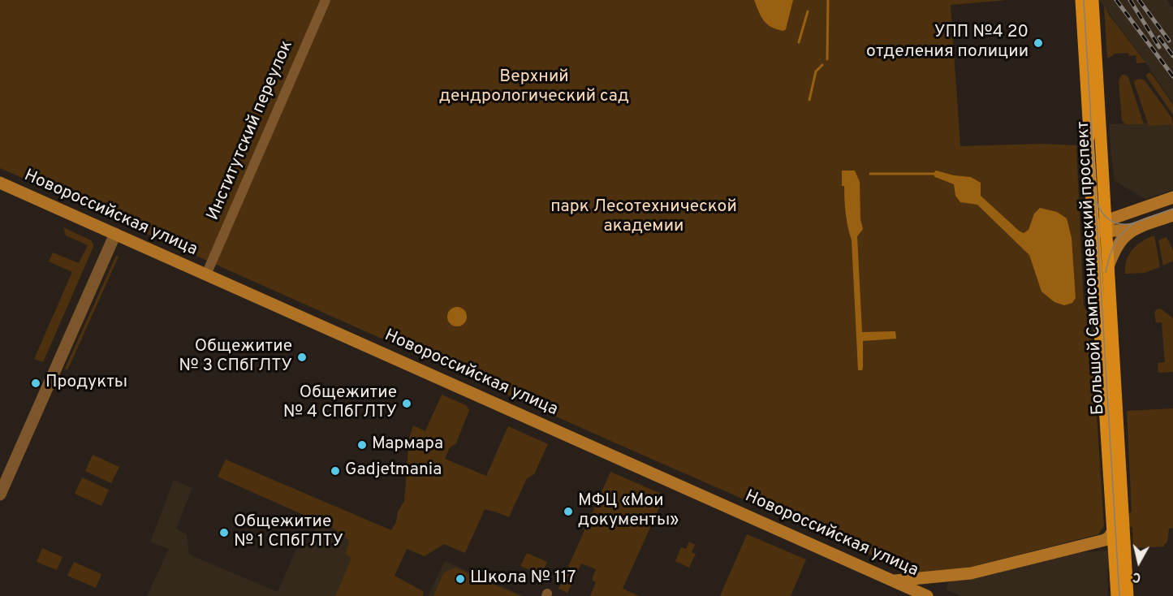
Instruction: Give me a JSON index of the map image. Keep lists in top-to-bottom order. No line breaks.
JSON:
{"streets":{"main road":["Новороссийская улица","Большой Сампсониевский проспект"],"street":["Институтский переулок"]},"crossings":[["Институтский переулок","Новороссийская улица"]],"parks":["Верхний дендрологический сад","парк Лесотехнической академии"],"places":["УПП №4 20 отделения полиции","Общежитие № 3 СПбГЛТУ","Продукты","Общежитие № 4 СПбГЛТУ","Мармара","Gadjetmania","МФЦ «Мои документы»","Общежитие № 1 СПбГЛТУ","Школа № 117"],"north":"bottom"}
